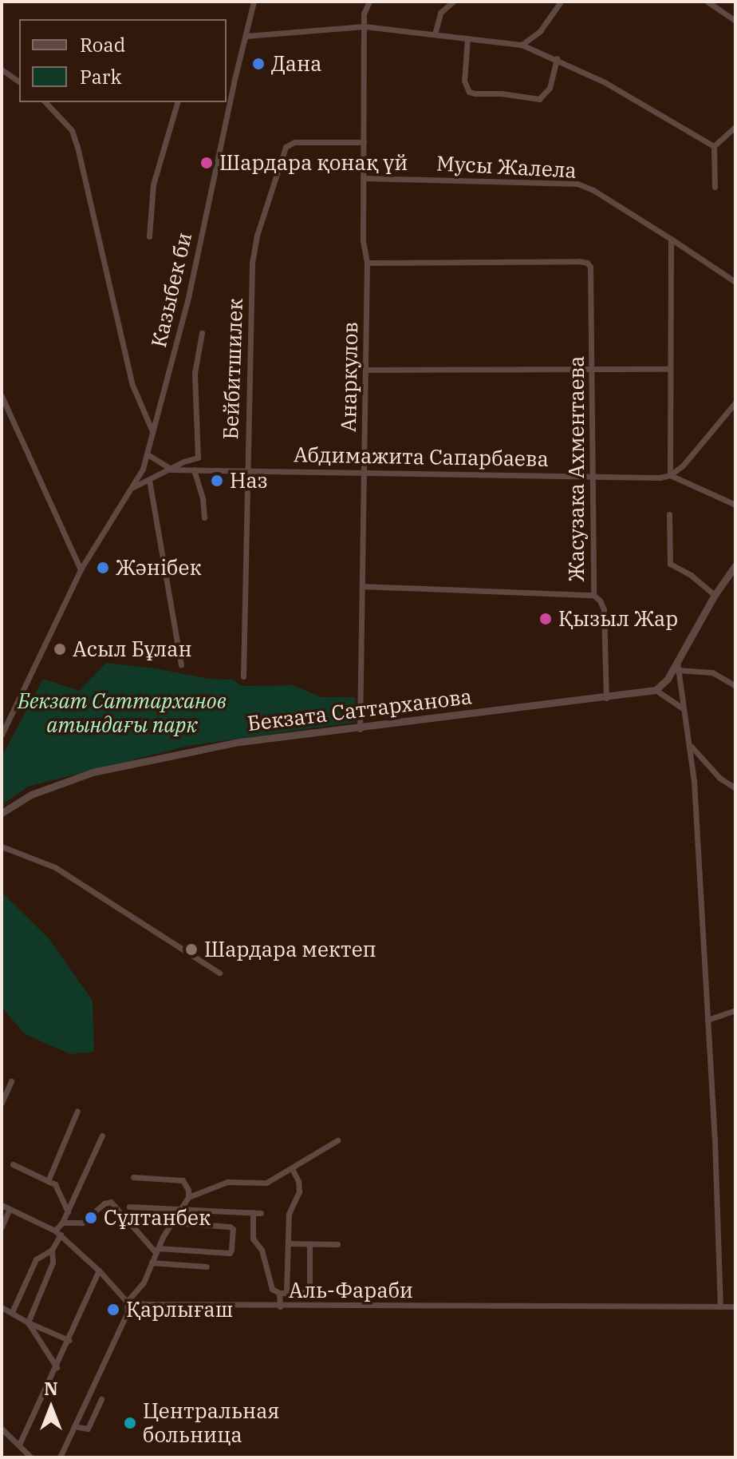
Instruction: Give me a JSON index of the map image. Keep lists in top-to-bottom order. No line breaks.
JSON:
{"streets":{"street":["Мусы Жалела","Казыбек би","Бейбитшилек","Анаркулов","Абдимажита Сапарбаева","Жасузака Ахментаева","Бекзата Саттарханова","Аль-Фараби"]},"crossings":[["Мусы Жалела","Анаркулов"],["Бейбитшилек","Анаркулов"],["Бейбитшилек","Абдимажита Сапарбаева"],["Анаркулов","Абдимажита Сапарбаева"],["Анаркулов","Жасузака Ахментаева"],["Анаркулов","Бекзата Саттарханова"],["Абдимажита Сапарбаева","Жасузака Ахментаева"],["Жасузака Ахментаева","Бекзата Саттарханова"]],"parks":["Бекзат Саттарханов атындағы парк"],"places":["Дана","Шардара қонақ үй","Наз","Жәнібек","Қызыл Жар","Асыл Бұлан","Шардара мектеп","Сұлтанбек","Қарлығаш","Центральная больница"],"legend":["Road","Park"],"north":"top"}
